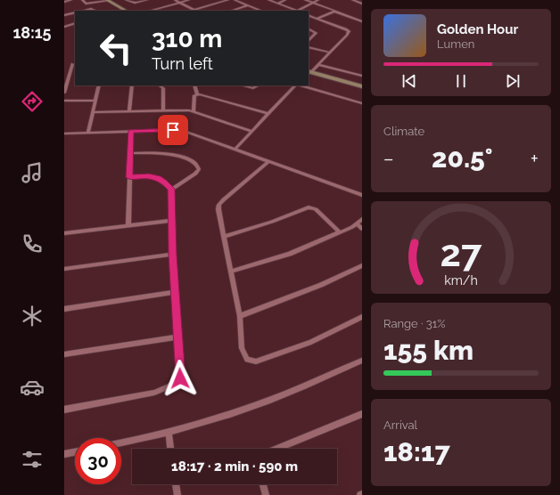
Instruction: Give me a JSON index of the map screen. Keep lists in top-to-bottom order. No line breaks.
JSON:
{"page":{"tabs":"18:15","turn":["310 m","Turn left"],"song":["Golden Hour","Lumen"],"tile":["Climate",["Range · 31%","155 km"],["Arrival","18:17"]],"heat":["−","20.5°","+"],"limit":"30","trip":"18:17 · 2 min · 590 m","gauge":["27","km/h"]}}
